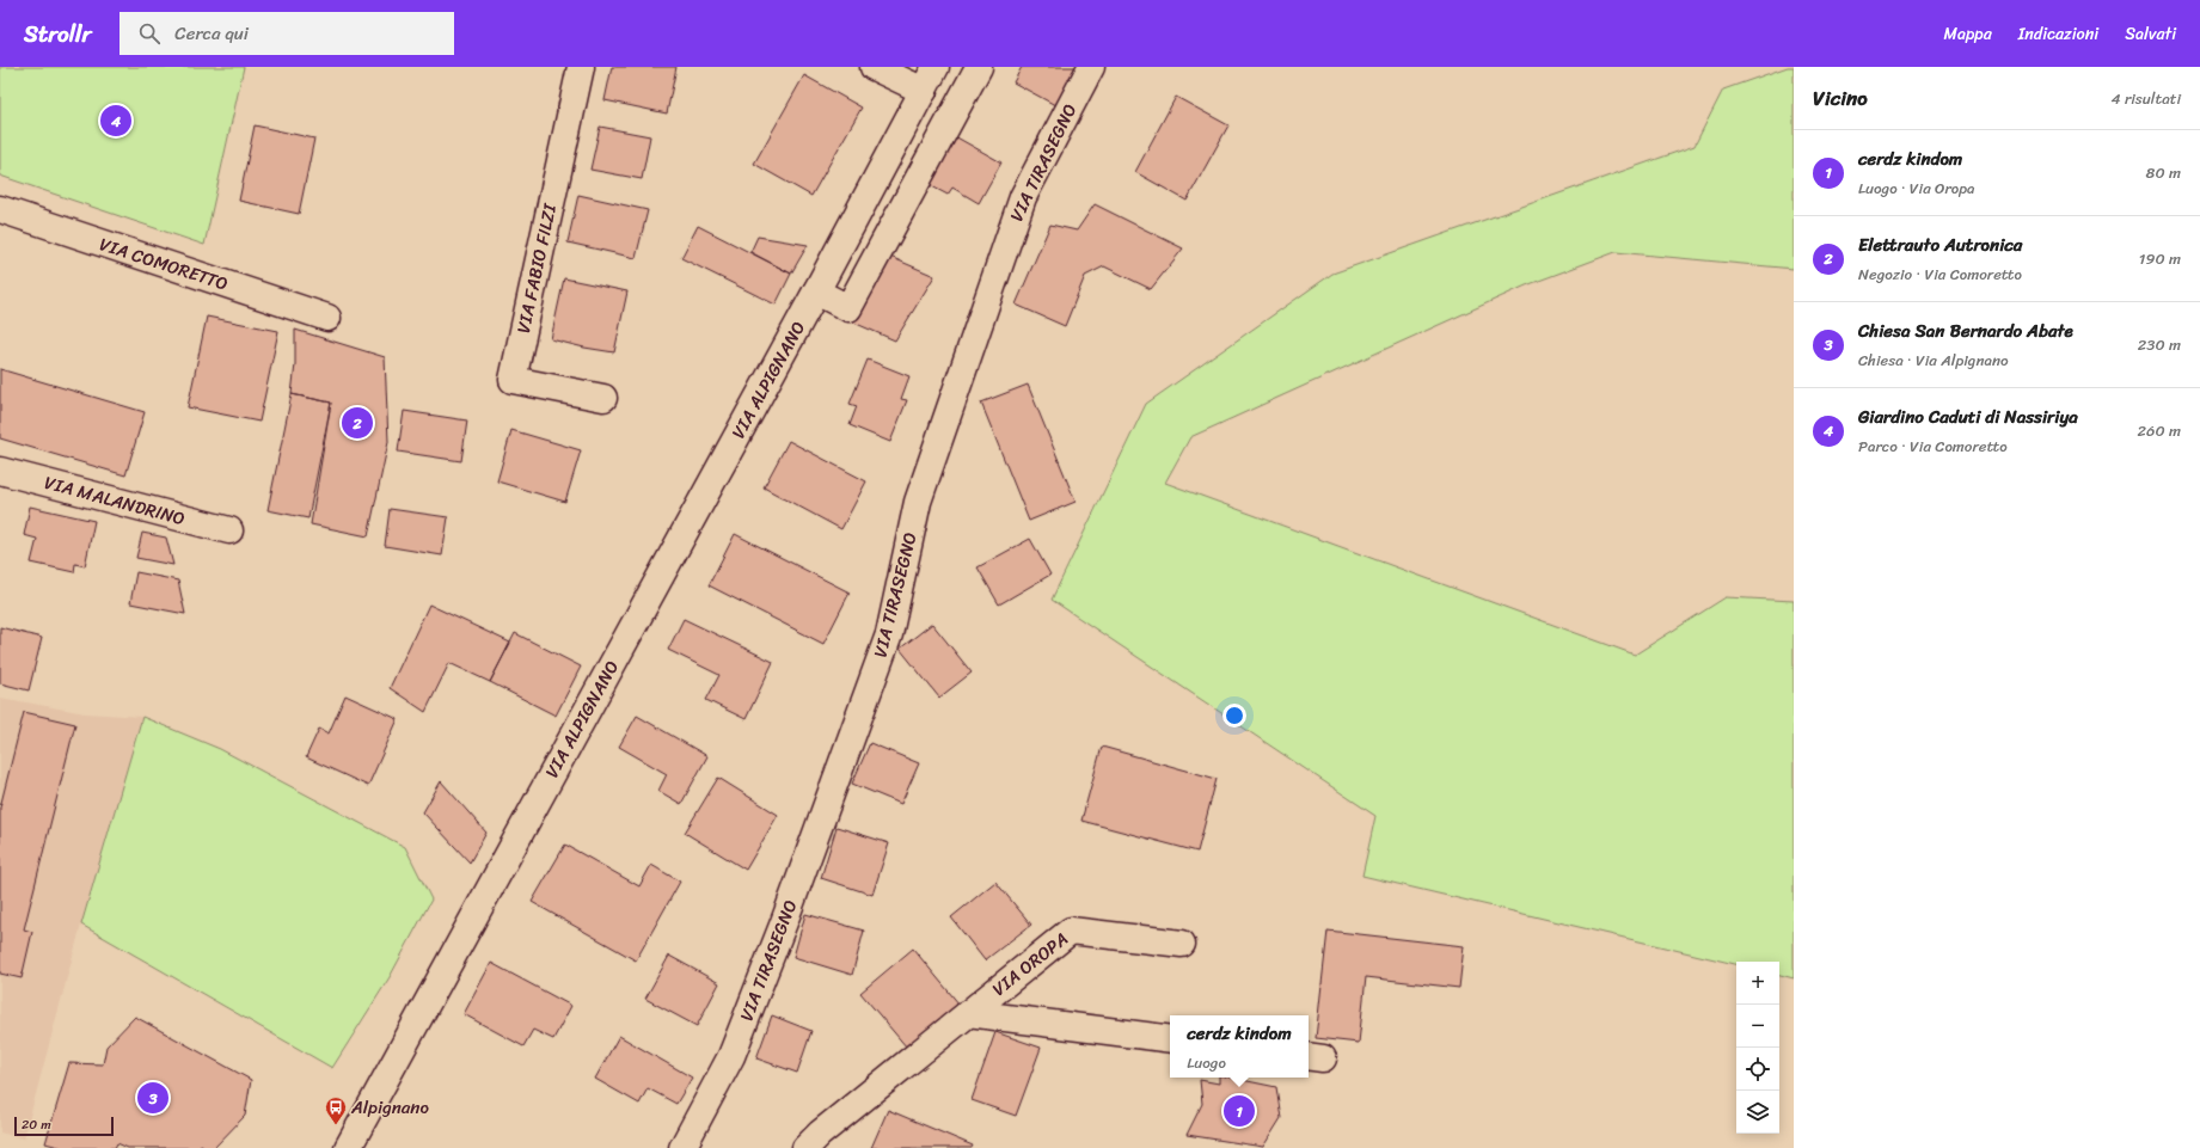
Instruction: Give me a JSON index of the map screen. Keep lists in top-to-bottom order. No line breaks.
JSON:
{"streets":{"street":["VIA TIRASEGNO","VIA COMORETTO","VIA FABIO FILZI","VIA ALPIGNANO","VIA MALANDRINO","VIA OROPA"]},"places":{"bus stop":["Alpignano"]},"scale_bar":"20 m","page":{"header":"Strollr","search":"Cerca qui","nav":["Mappa","Indicazioni","Salvati"],"heading":["Vicino","4 risultati"],"pins":["4","2","3","1"],"list":[{"mark":"1","name":"cerdz kindom","note":"Luogo · Via Oropa","value":"80 m"},{"mark":"2","name":"Elettrauto Autronica","note":"Negozio · Via Comoretto","value":"190 m"},{"mark":"3","name":"Chiesa San Bernardo Abate","note":"Chiesa · Via Alpignano","value":"230 m"},{"mark":"4","name":"Giardino Caduti di Nassiriya","note":"Parco · Via Comoretto","value":"260 m"}],"map_buttons":["+","−"],"popup":["cerdz kindom","Luogo"],"scale":"20 m"}}
